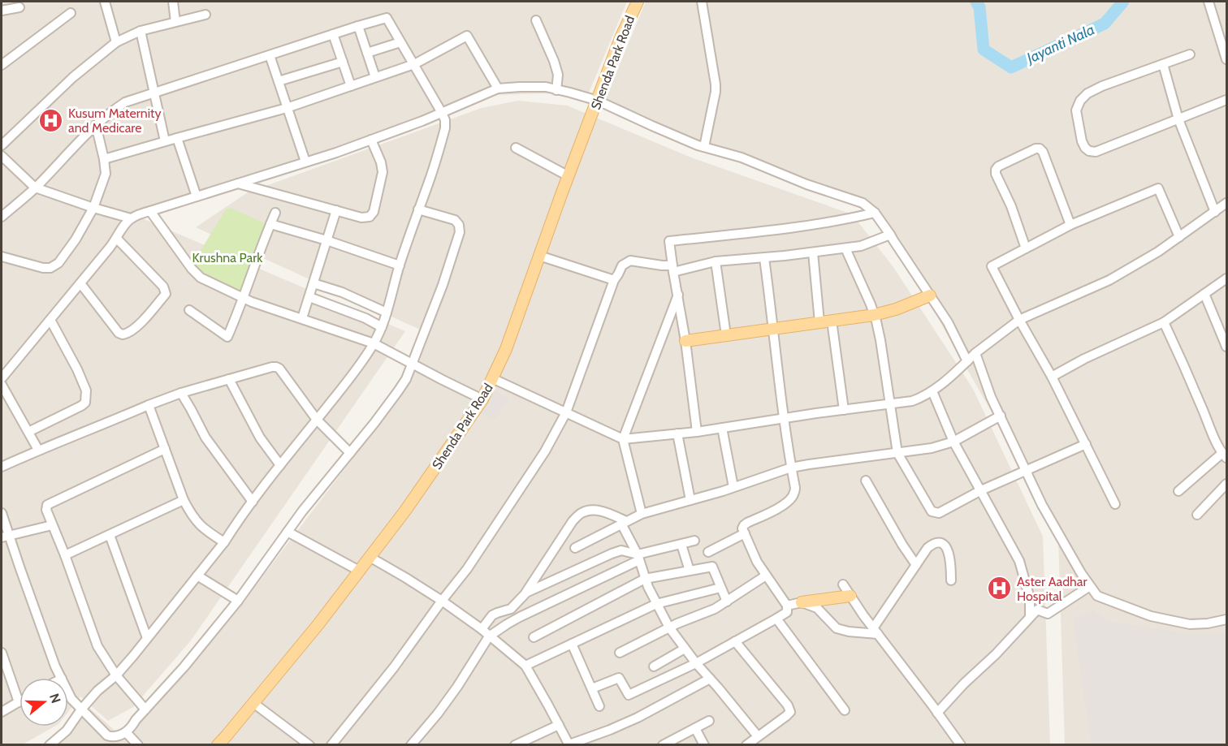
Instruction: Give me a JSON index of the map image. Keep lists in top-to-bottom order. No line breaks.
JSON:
{"streets":{"main road":["Shenda Park Road"]},"water":["Jayanti Nala"],"parks":["Krushna Park"],"places":{"hospital":["Kusum Maternity and Medicare","Aster Aadhar Hospital"]},"north":"right"}
